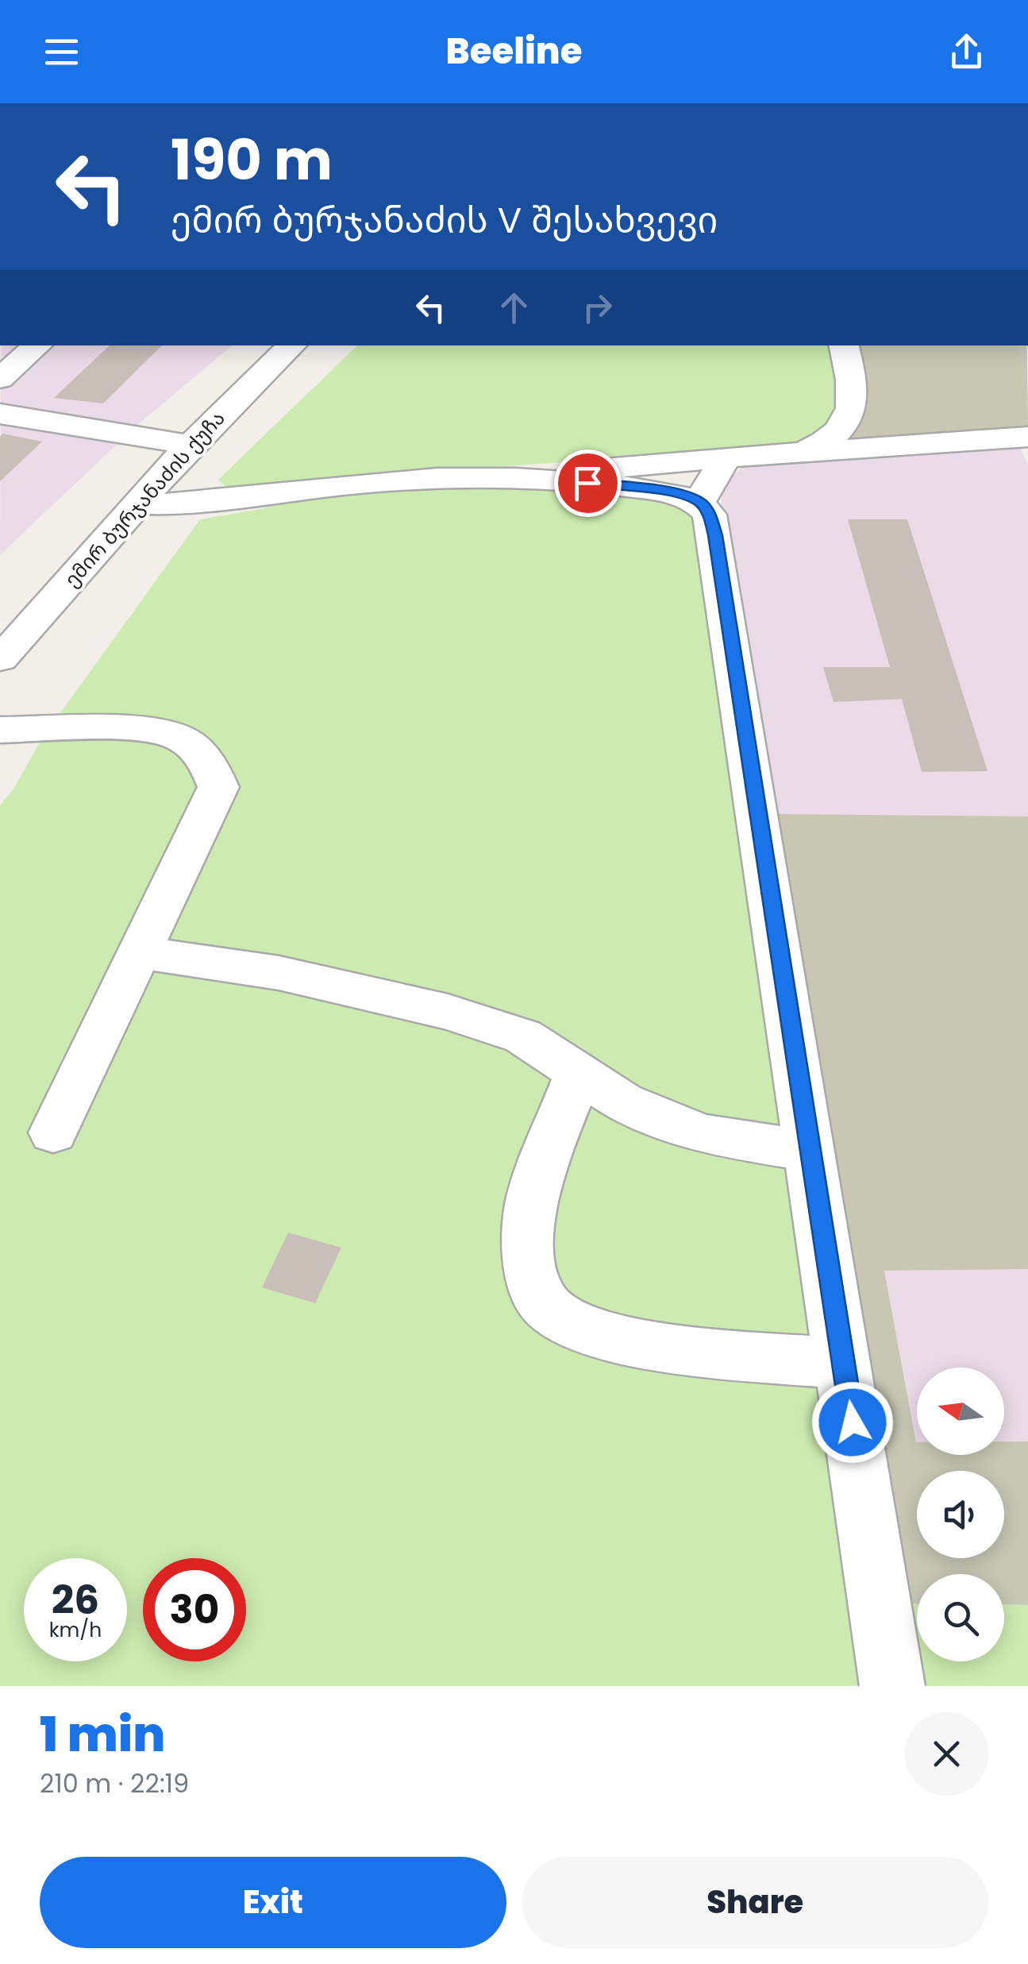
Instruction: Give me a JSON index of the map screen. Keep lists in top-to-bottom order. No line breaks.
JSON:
{"streets":{"street":["ემირ ბურჯანაძის ქუჩა"]},"north":"left","page":{"header":"Beeline","turn":["190 m","ემირ ბურჯანაძის V შესახვევი"],"speed":"26 km/h","limit":"30","heading":["1 min","210 m · 22:19"],"buttons":["Exit","Share"]}}
